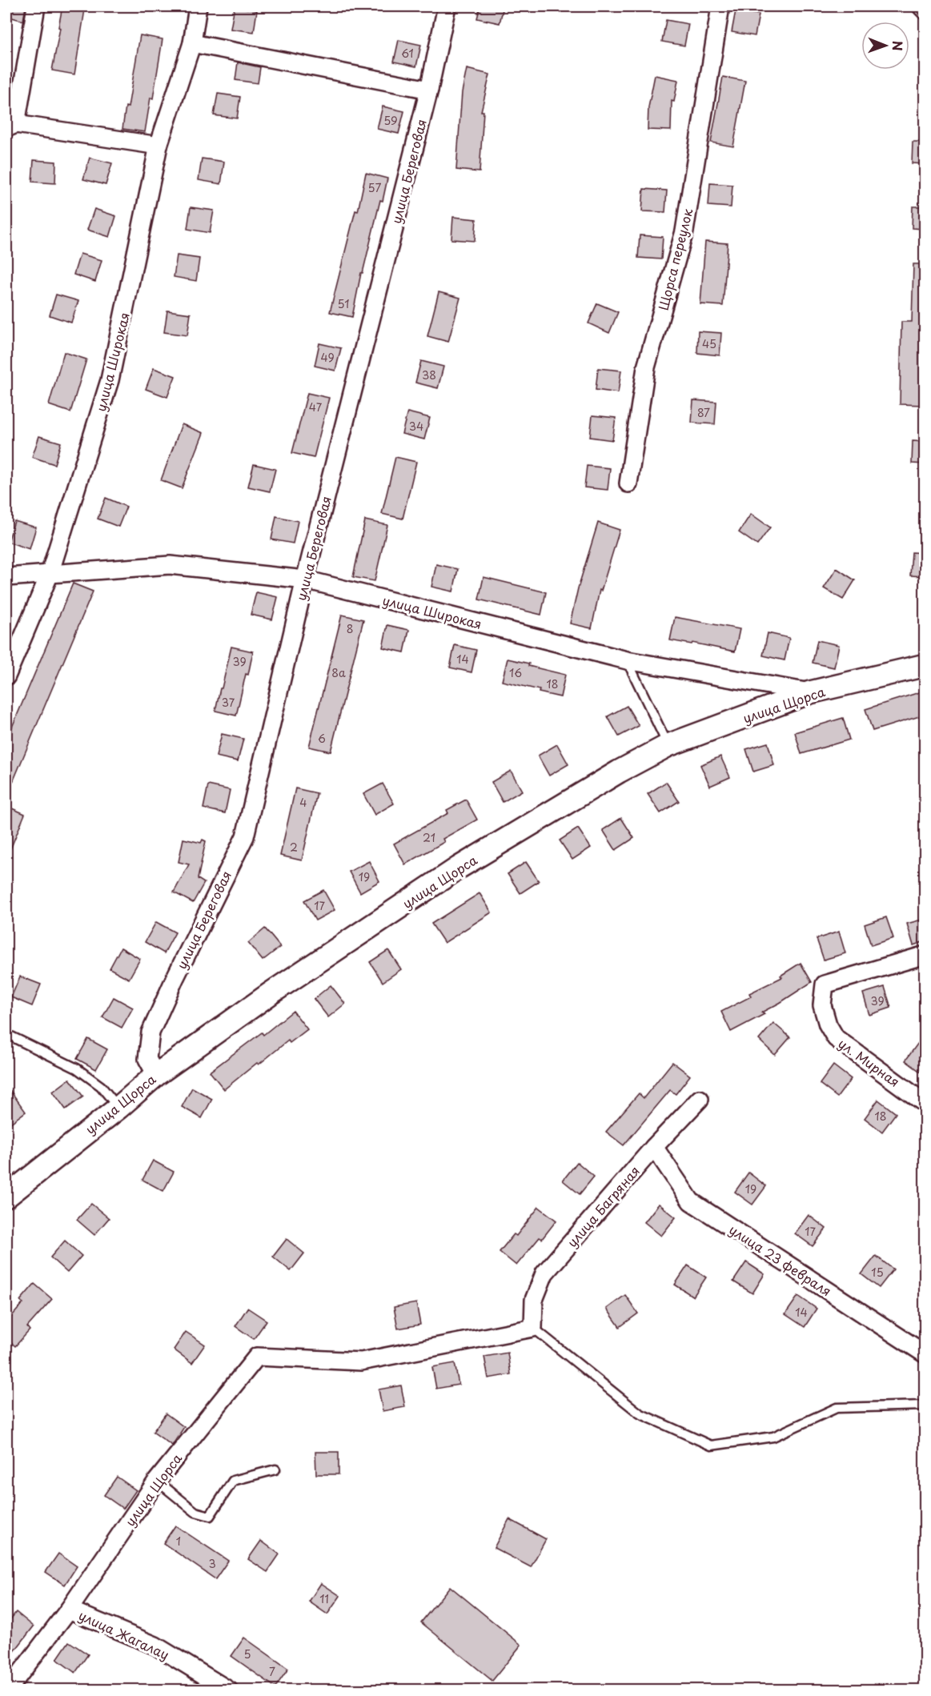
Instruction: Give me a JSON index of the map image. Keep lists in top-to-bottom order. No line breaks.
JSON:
{"streets":{"street":["улица Береговая","Щорса переулок","улица Широкая","улица Щорса","ул. Мирная","улица Багряная","улица 23 февраля","улица Жагалау"]},"crossings":[["улица Береговая","улица Широкая"],["улица Береговая","улица Щорса"],["улица Широкая","улица Щорса"],["улица Щорса","улица Багряная"],["улица Щорса","улица Жагалау"],["улица Багряная","улица 23 февраля"]],"house_numbers":["61","59","57","51","45","49","38","47","87","34","8","14","39","8а","16","18","37","6","4","21","2","19","17","39","18","19","17","15","14","1","3","11","5","7"],"north":"right"}
